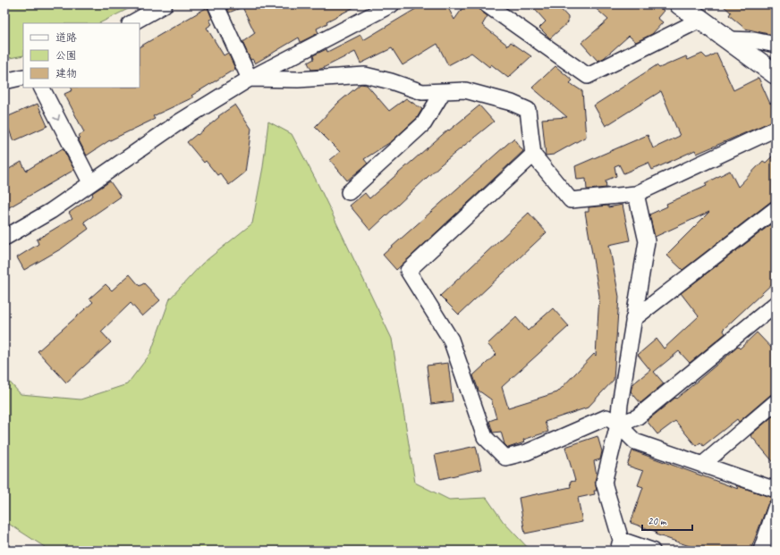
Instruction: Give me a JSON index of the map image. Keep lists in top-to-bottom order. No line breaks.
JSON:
{"legend":["道路","公園","建物"],"scale_bar":"20 m"}
